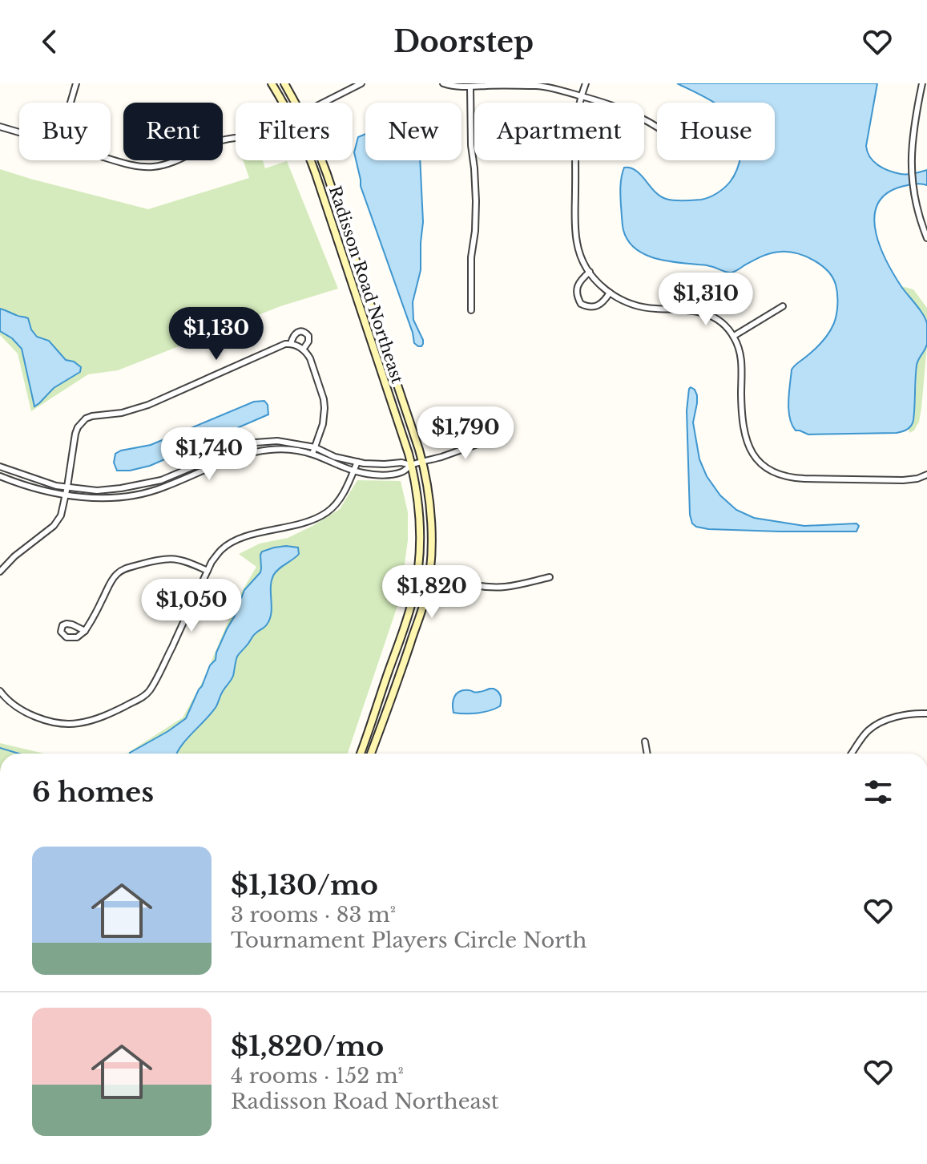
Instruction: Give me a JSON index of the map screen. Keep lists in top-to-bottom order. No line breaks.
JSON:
{"streets":{"main road":["Radisson Road Northeast"]},"page":{"header":"Doorstep","chip":["Buy","Rent","Filters","New","Apartment","House"],"price":["$1,310","$1,130","$1,790","$1,740","$1,820","$1,050"],"heading":"6 homes","list":[{"name":"$1,130/mo","note":"3 rooms · 83 m² · Tournament Players Circle North"},{"name":"$1,820/mo","note":"4 rooms · 152 m² · Radisson Road Northeast"}]}}
